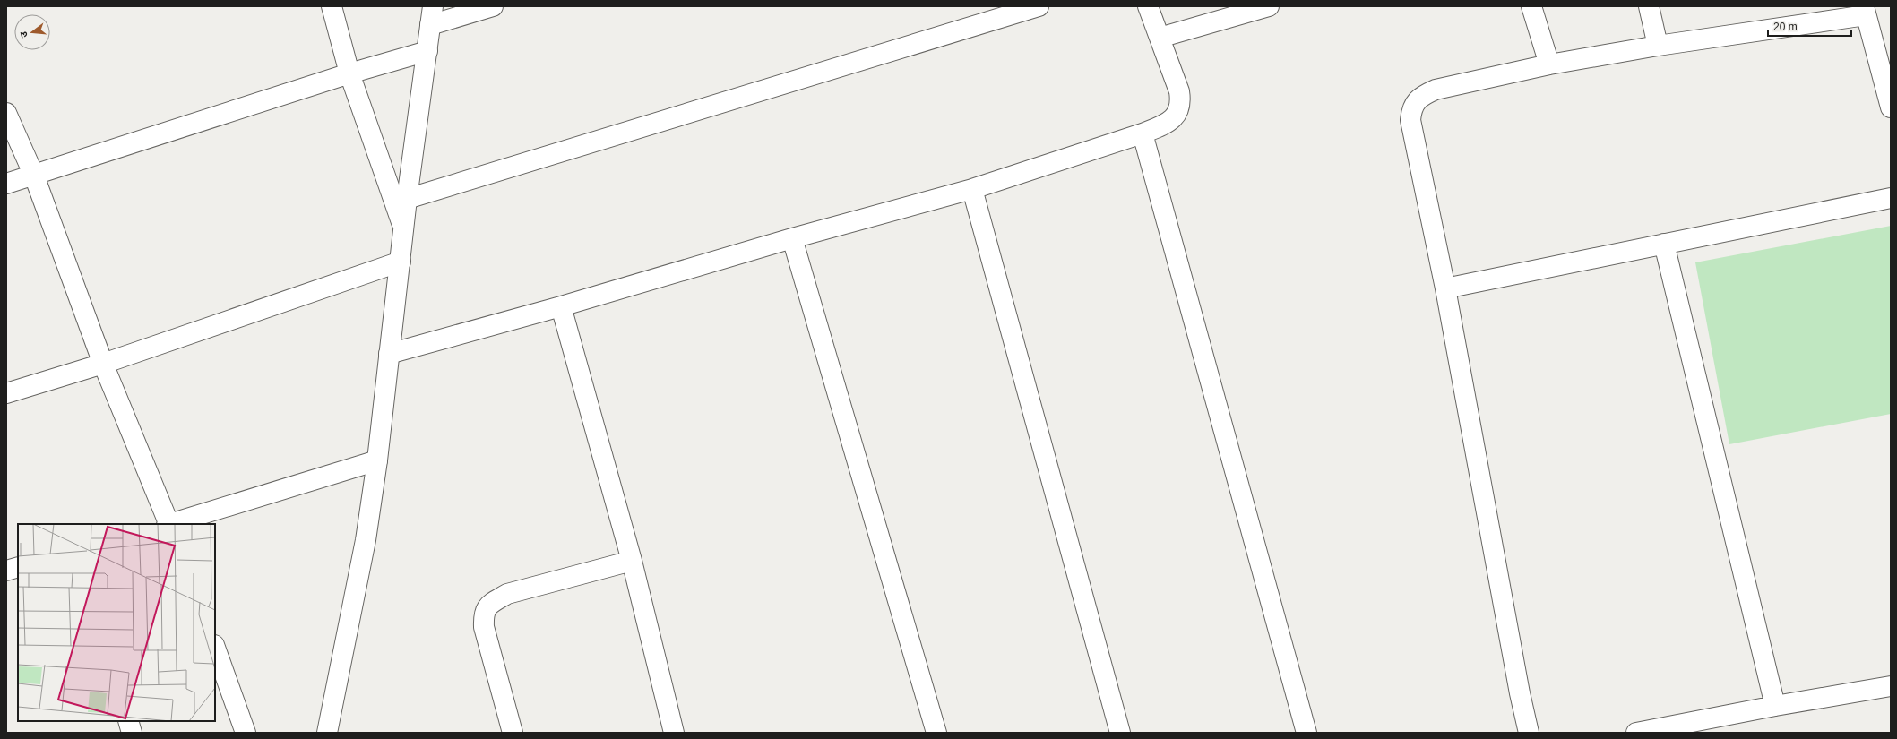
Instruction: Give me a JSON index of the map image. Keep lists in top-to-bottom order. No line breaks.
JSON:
{"scale_bar":"20 m","north":"left"}
